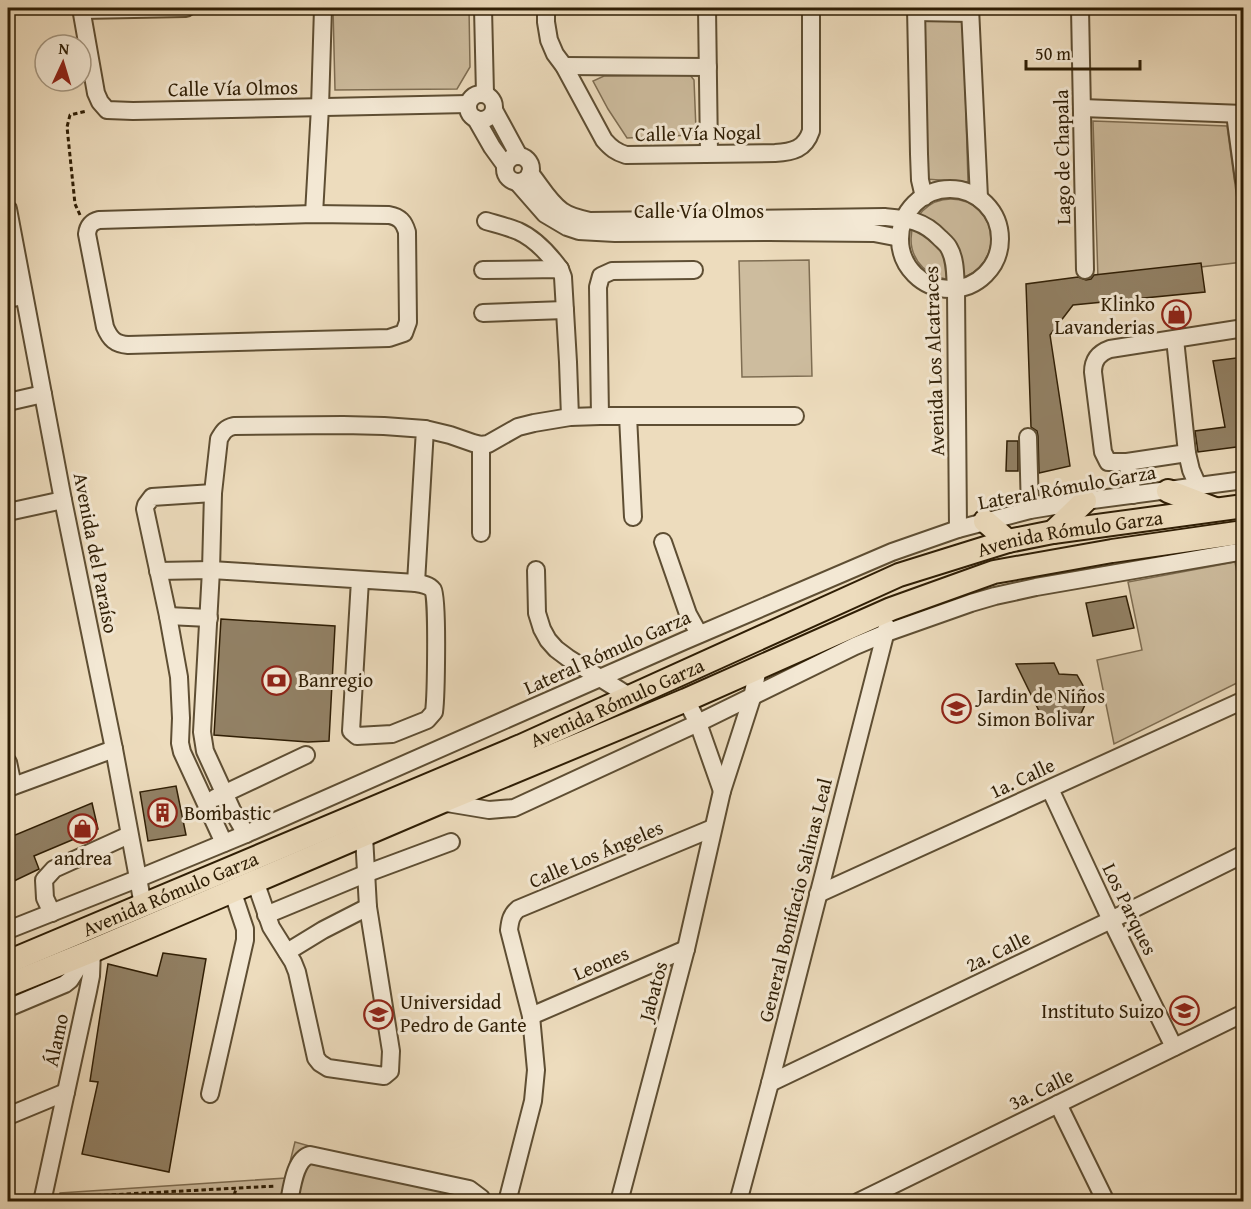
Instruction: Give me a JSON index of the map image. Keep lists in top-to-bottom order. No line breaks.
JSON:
{"streets":{"main road":["Avenida Rómulo Garza"],"street":["Calle Vía Olmos","Calle Vía Nogal","Lago de Chapala","Avenida Los Alcatraces","Lateral Rómulo Garza","Avenida del Paraíso","1a. Calle","Calle Los Ángeles","General Bonifacio Salinas Leal","Los Parques","2a. Calle","Leones","Jabatos","Álamo","3a. Calle"]},"crossings":[["Calle Vía Olmos","Avenida Los Alcatraces"],["Avenida Los Alcatraces","Lateral Rómulo Garza"],["Lateral Rómulo Garza","Avenida del Paraíso"],["Avenida Rómulo Garza","Avenida del Paraíso"],["Avenida Rómulo Garza","General Bonifacio Salinas Leal"],["Avenida Rómulo Garza","Jabatos"],["Avenida Rómulo Garza","Álamo"],["1a. Calle","General Bonifacio Salinas Leal"],["1a. Calle","Los Parques"],["Calle Los Ángeles","Leones"],["Calle Los Ángeles","Jabatos"],["General Bonifacio Salinas Leal","2a. Calle"],["Los Parques","2a. Calle"],["Los Parques","3a. Calle"],["Leones","Jabatos"]],"places":{"shop":["Klinko Lavanderias","andrea"],"bank":["Banregio"],"school or university":["Jardin de Niños Simon Bolivar","Instituto Suizo","Universidad Pedro de Gante"],"building":["Bombastic"]},"scale_bar":"50 m","north":"top"}
